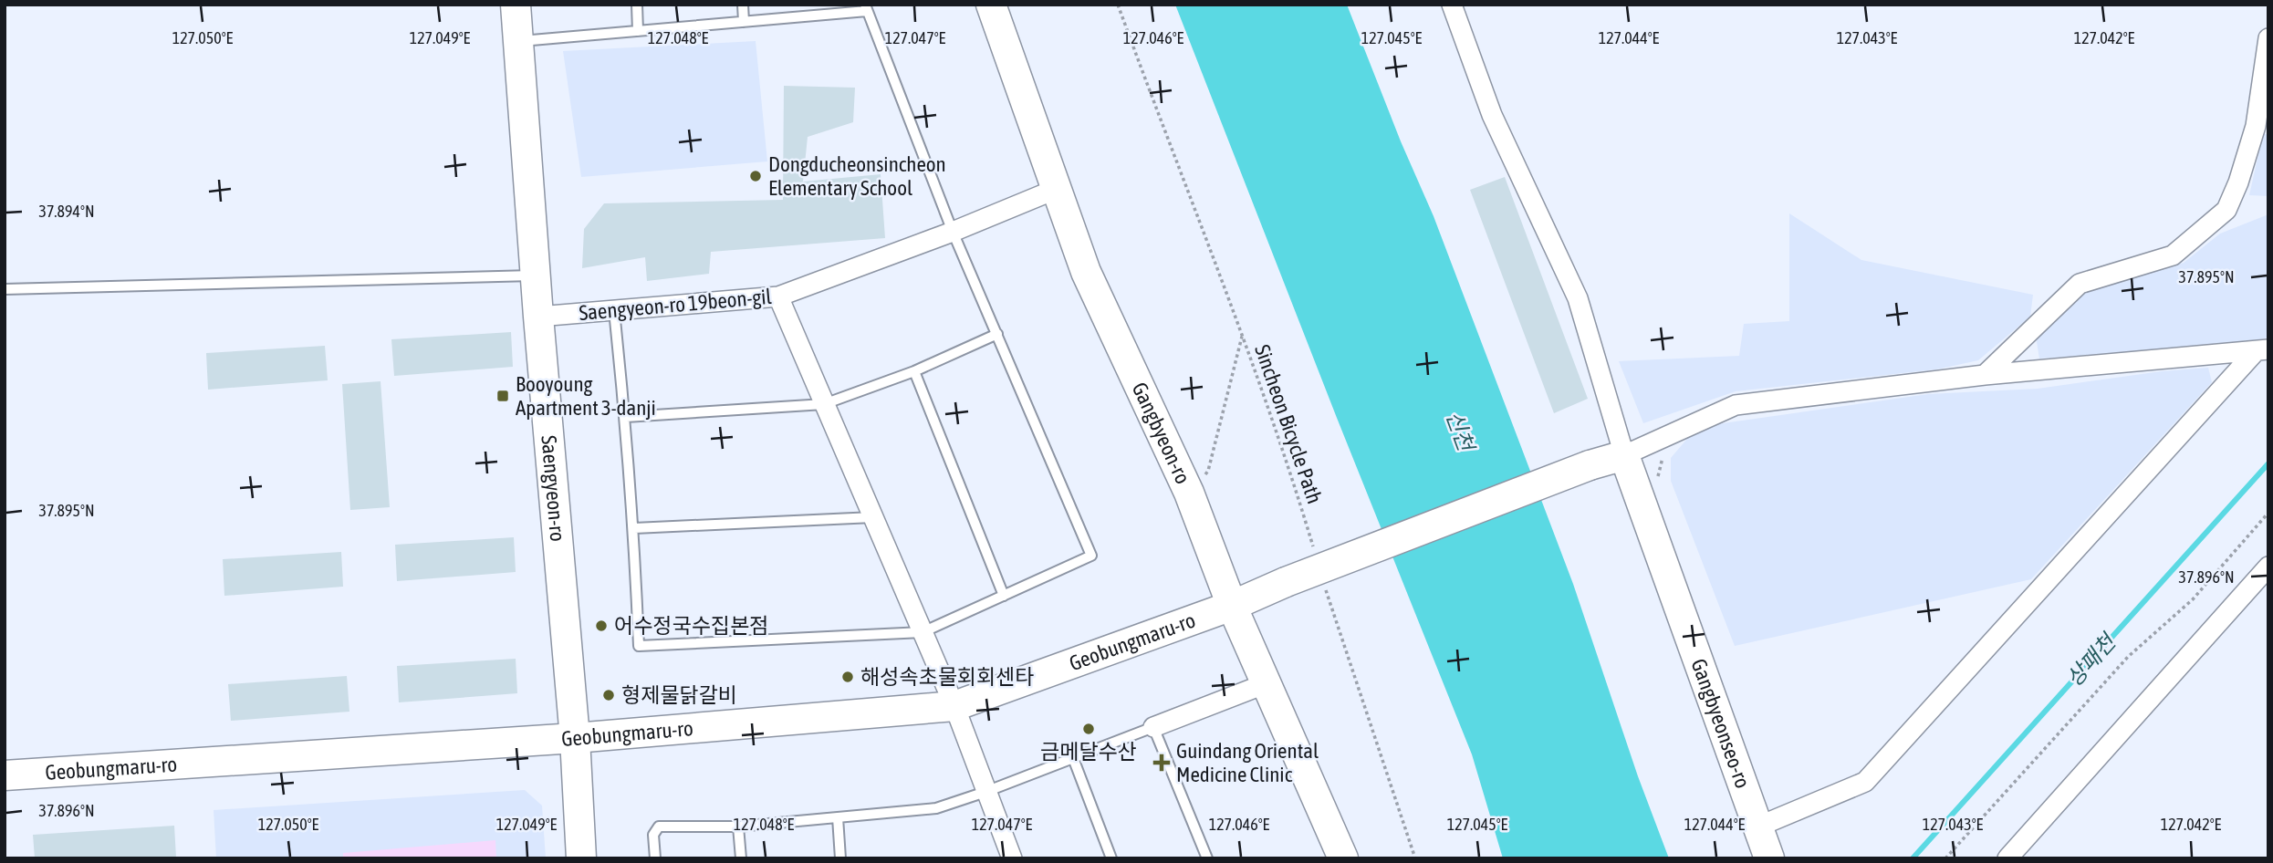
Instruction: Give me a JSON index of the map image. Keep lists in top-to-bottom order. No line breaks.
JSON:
{"streets":{"street":["Saengyeon-ro 19beon-gil","Gangbyeon-ro","Saengyeon-ro","Geobungmaru-ro","Gangbyeonseo-ro"],"path":["Sincheon Bicycle Path"]},"crossings":[["Saengyeon-ro 19beon-gil","Gangbyeon-ro"],["Saengyeon-ro 19beon-gil","Saengyeon-ro"],["Gangbyeon-ro","Geobungmaru-ro"],["Saengyeon-ro","Geobungmaru-ro"],["Geobungmaru-ro","Gangbyeonseo-ro"]],"water":["신천","상패천"],"places":{"other":["Dongducheonsincheon Elementary School","어수정국수집본점","해성속초물회회센타","형제물닭갈비","금메달수산"],"transit":["Booyoung Apartment 3-danji"],"health":["Guindang Oriental Medicine Clinic"]},"coordinates":["127.050°E","127.049°E","127.048°E","127.047°E","127.046°E","127.045°E","127.044°E","127.043°E","127.042°E","37.894°N","37.895°N","37.896°N"]}
